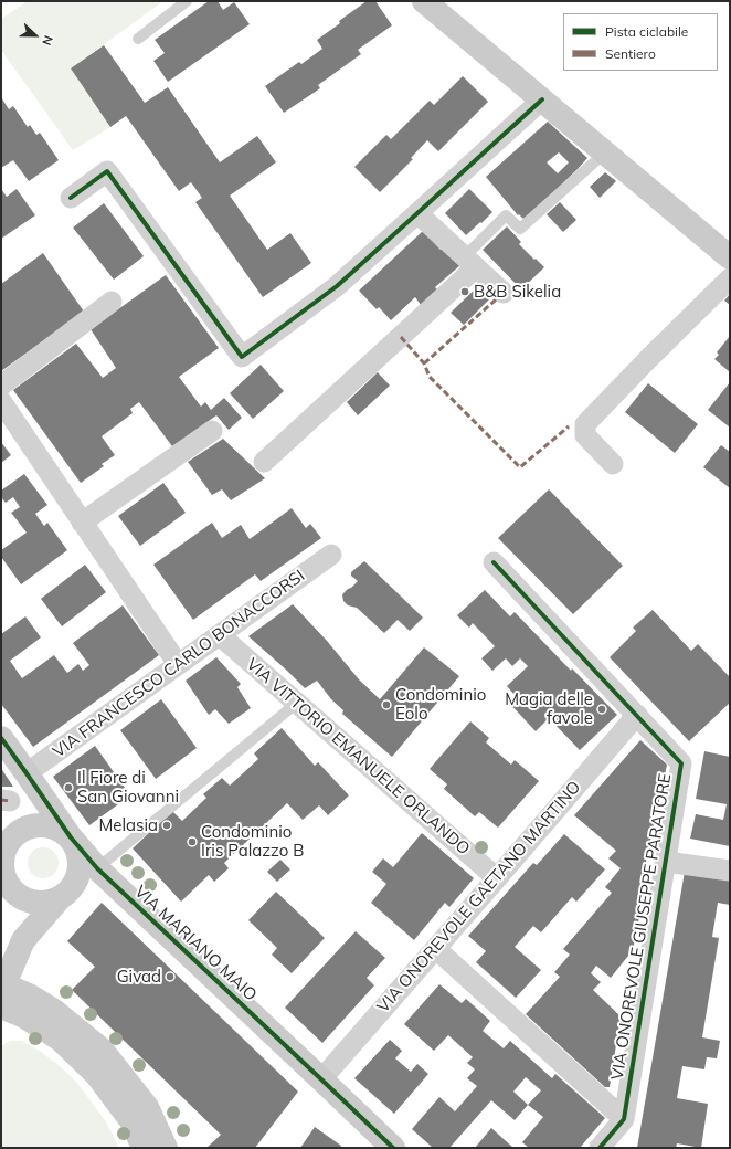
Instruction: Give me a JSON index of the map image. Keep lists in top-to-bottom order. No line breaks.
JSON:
{"streets":{"street":["VIA FRANCESCO CARLO BONACCORSI","VIA VITTORIO EMANUELE ORLANDO","VIA ONOREVOLE GAETANO MARTINO","VIA ONOREVOLE GIUSEPPE PARATORE","VIA MARIANO MAIO"]},"crossings":[["VIA FRANCESCO CARLO BONACCORSI","VIA VITTORIO EMANUELE ORLANDO"],["VIA FRANCESCO CARLO BONACCORSI","VIA MARIANO MAIO"],["VIA VITTORIO EMANUELE ORLANDO","VIA ONOREVOLE GAETANO MARTINO"],["VIA ONOREVOLE GAETANO MARTINO","VIA ONOREVOLE GIUSEPPE PARATORE"],["VIA ONOREVOLE GAETANO MARTINO","VIA MARIANO MAIO"]],"places":["B&B Sikelia","Condominio Eolo","Magia delle favole","Il Fiore di San Giovanni","Melasia","Condominio Iris Palazzo B","Givad"],"legend":["Pista ciclabile","Sentiero"],"north":"right"}
